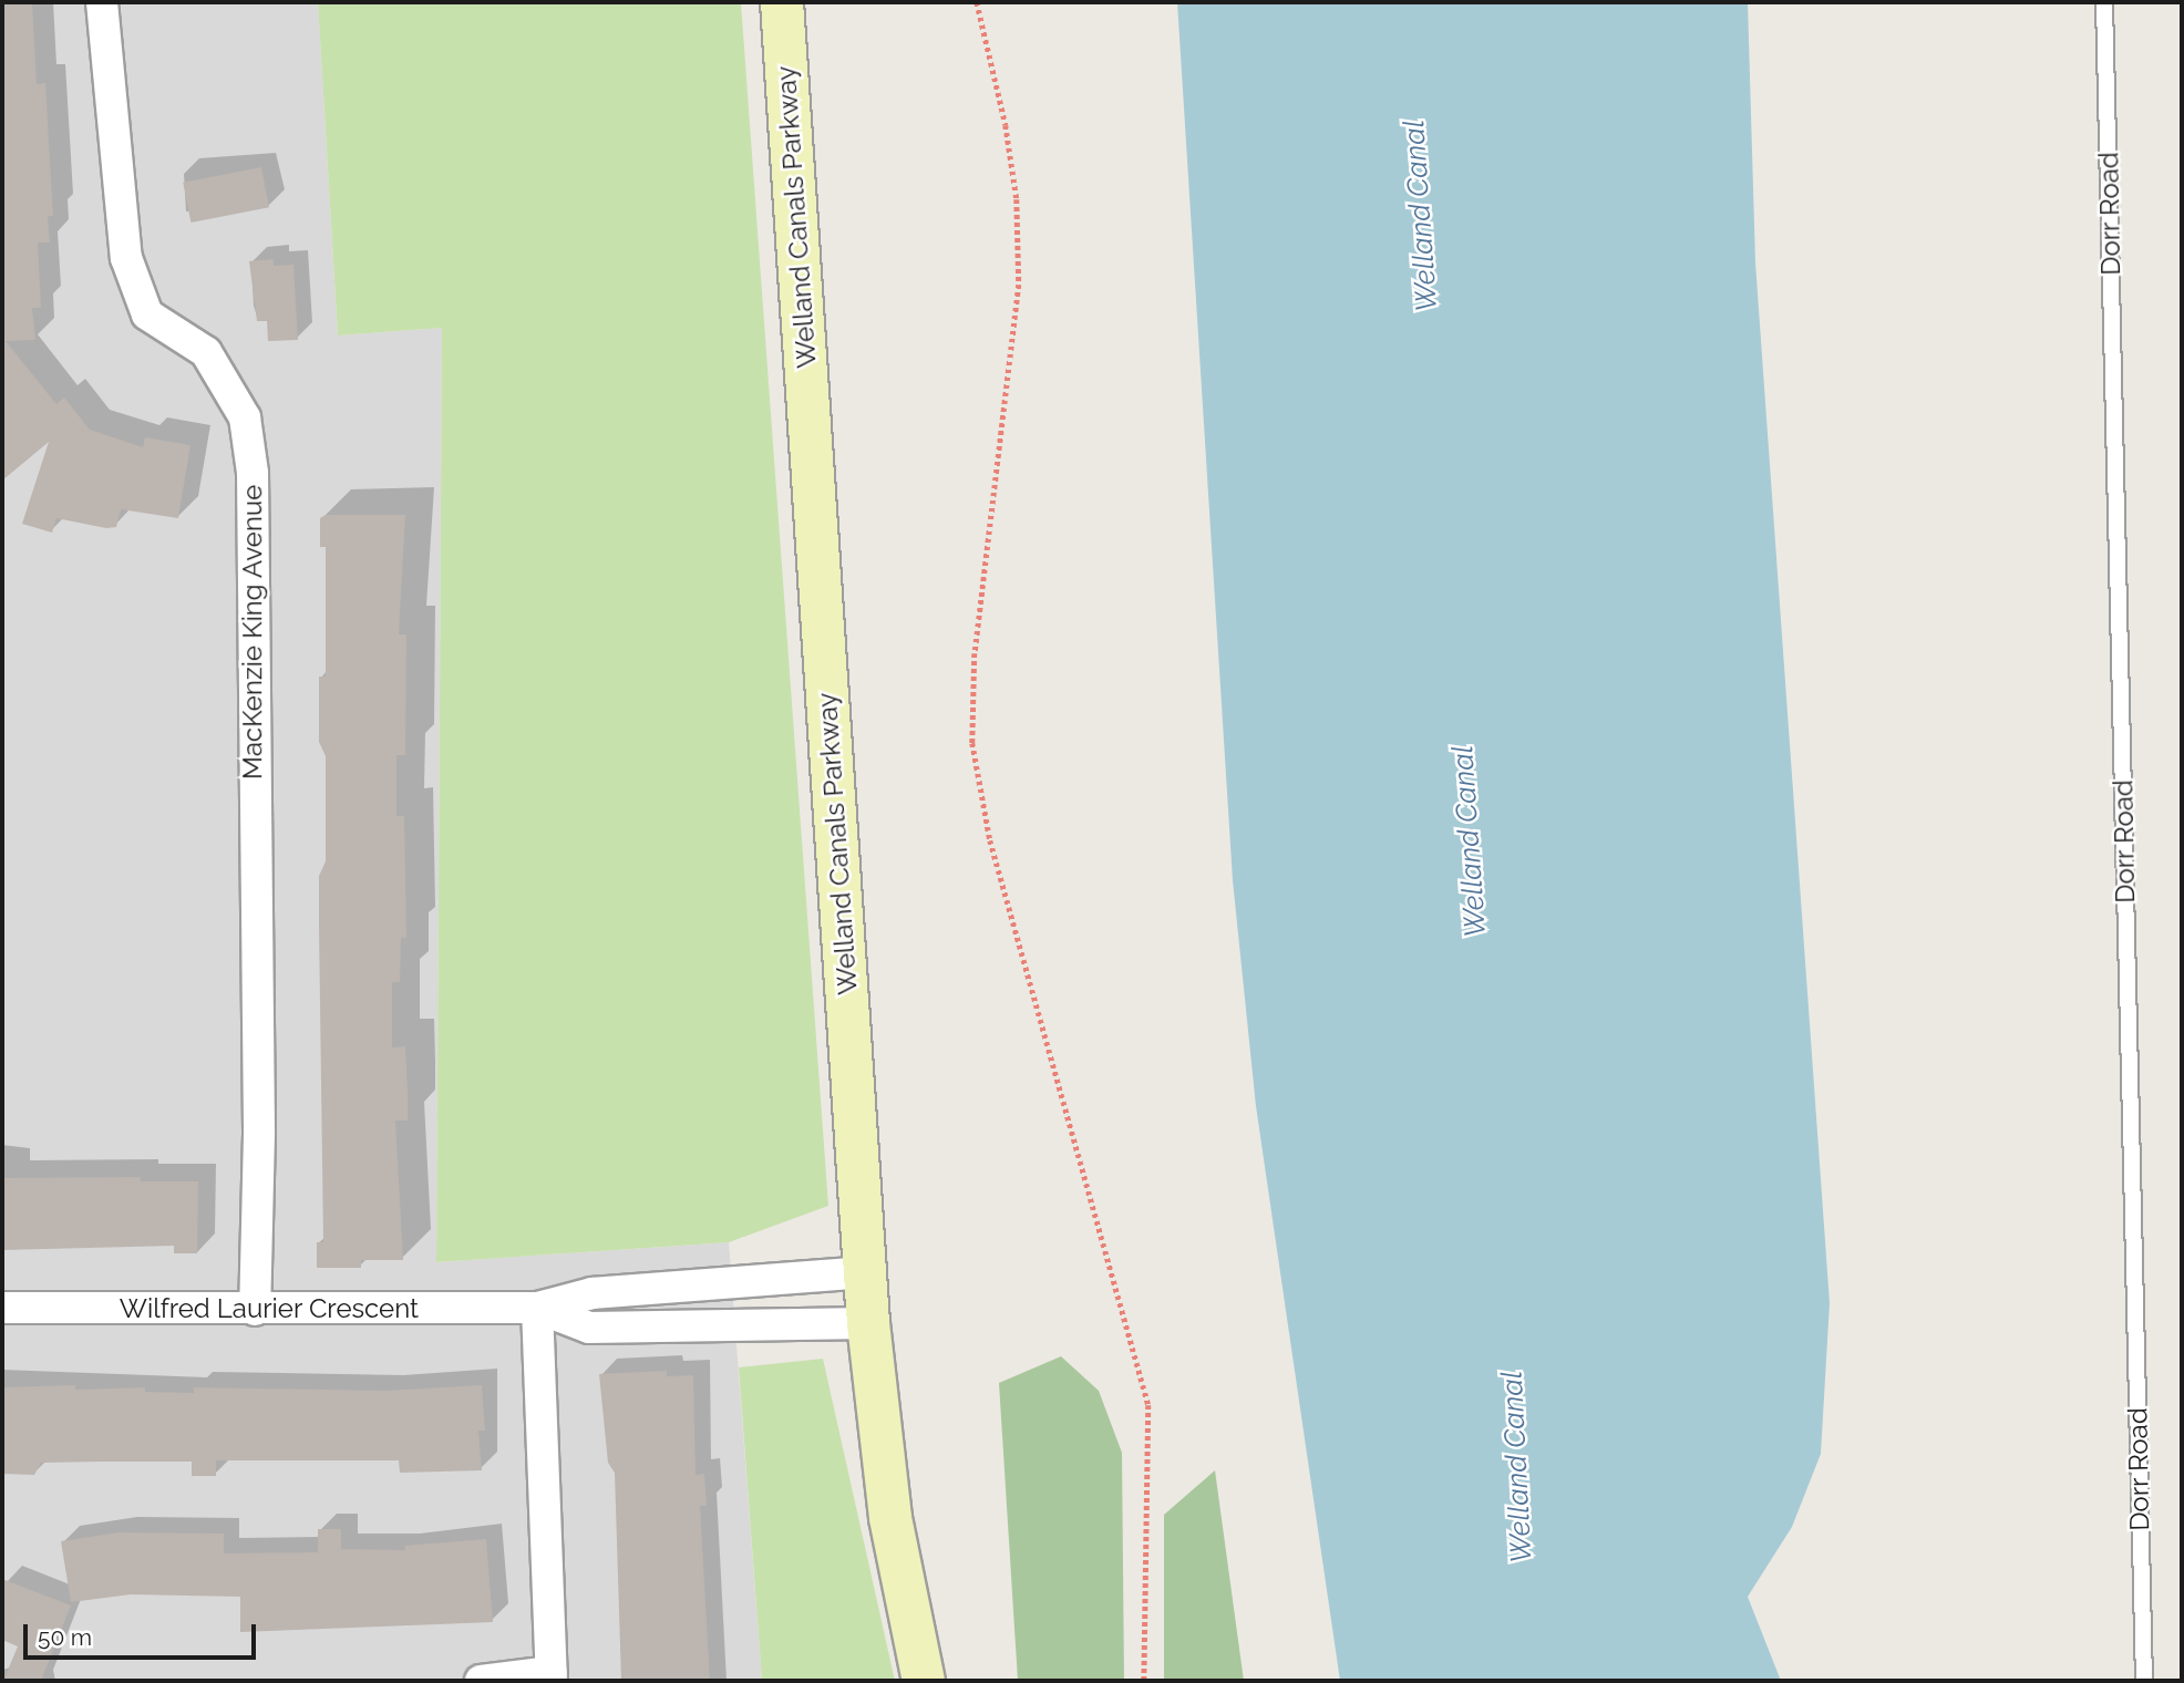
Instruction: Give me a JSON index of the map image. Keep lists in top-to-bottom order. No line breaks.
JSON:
{"streets":{"main road":["Welland Canals Parkway"],"street":["MacKenzie King Avenue","Wilfred Laurier Crescent"],"lane":["Dorr Road"]},"crossings":[["Welland Canals Parkway","Wilfred Laurier Crescent"],["MacKenzie King Avenue","Wilfred Laurier Crescent"]],"water":["Welland Canal"],"scale_bar":"50 m"}
